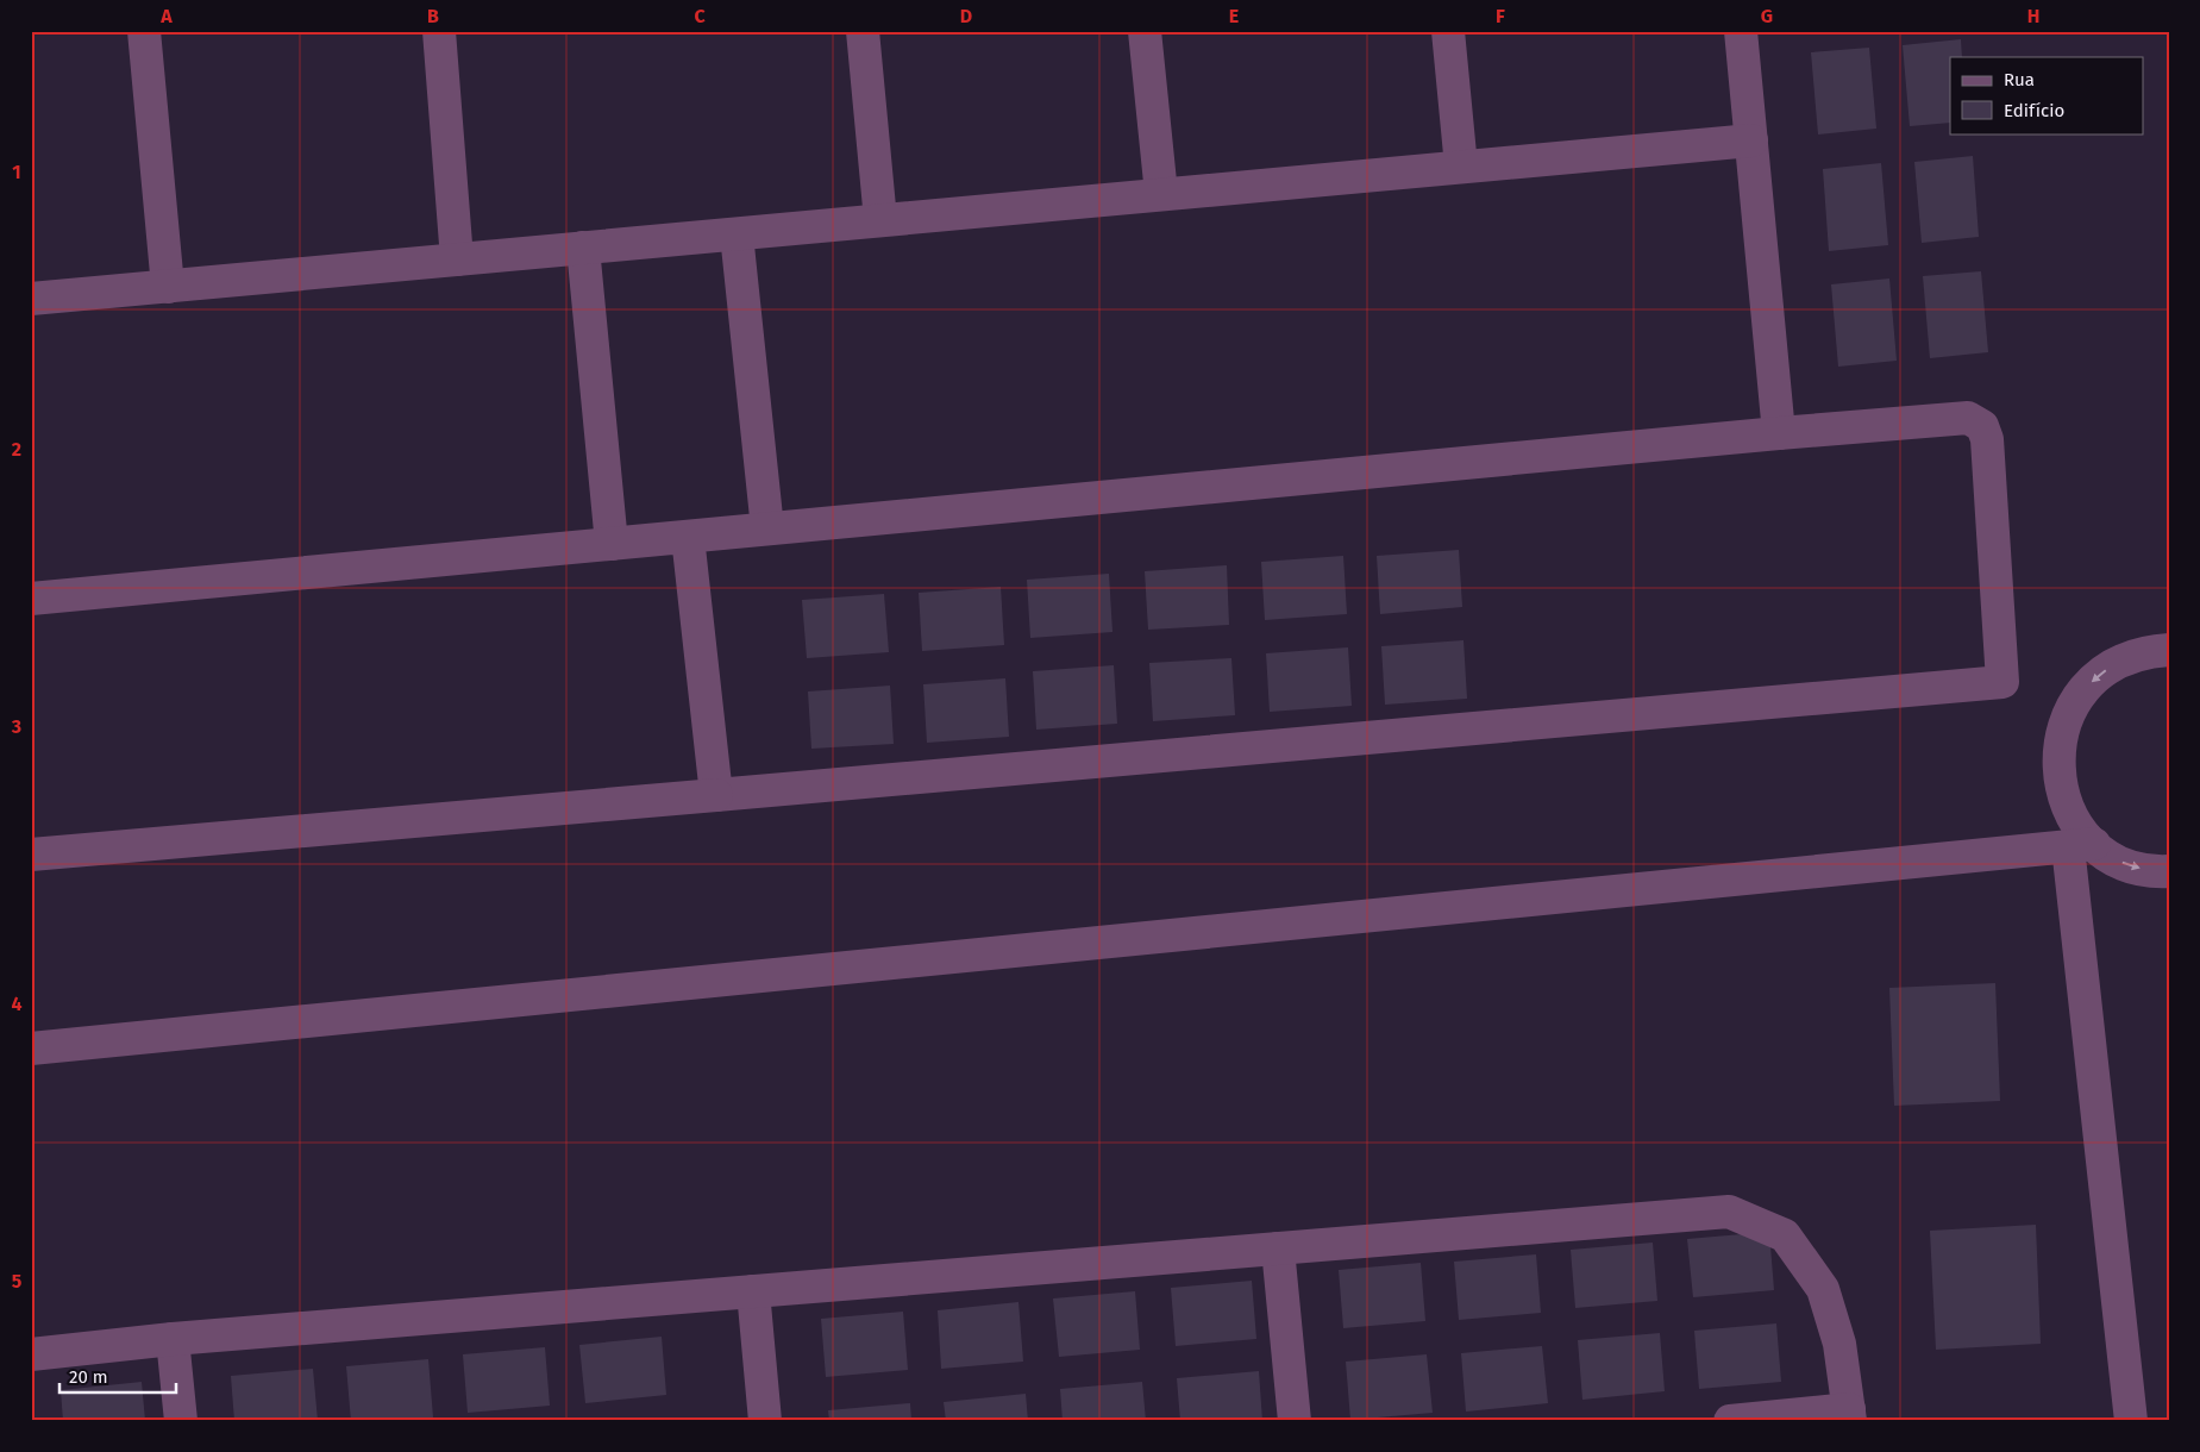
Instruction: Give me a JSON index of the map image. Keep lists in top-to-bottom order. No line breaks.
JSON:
{"legend":["Rua","Edifício"],"scale_bar":"20 m","grid":{"columns":["A","B","C","D","E","F","G","H"],"rows":["1","2","3","4","5"]}}
